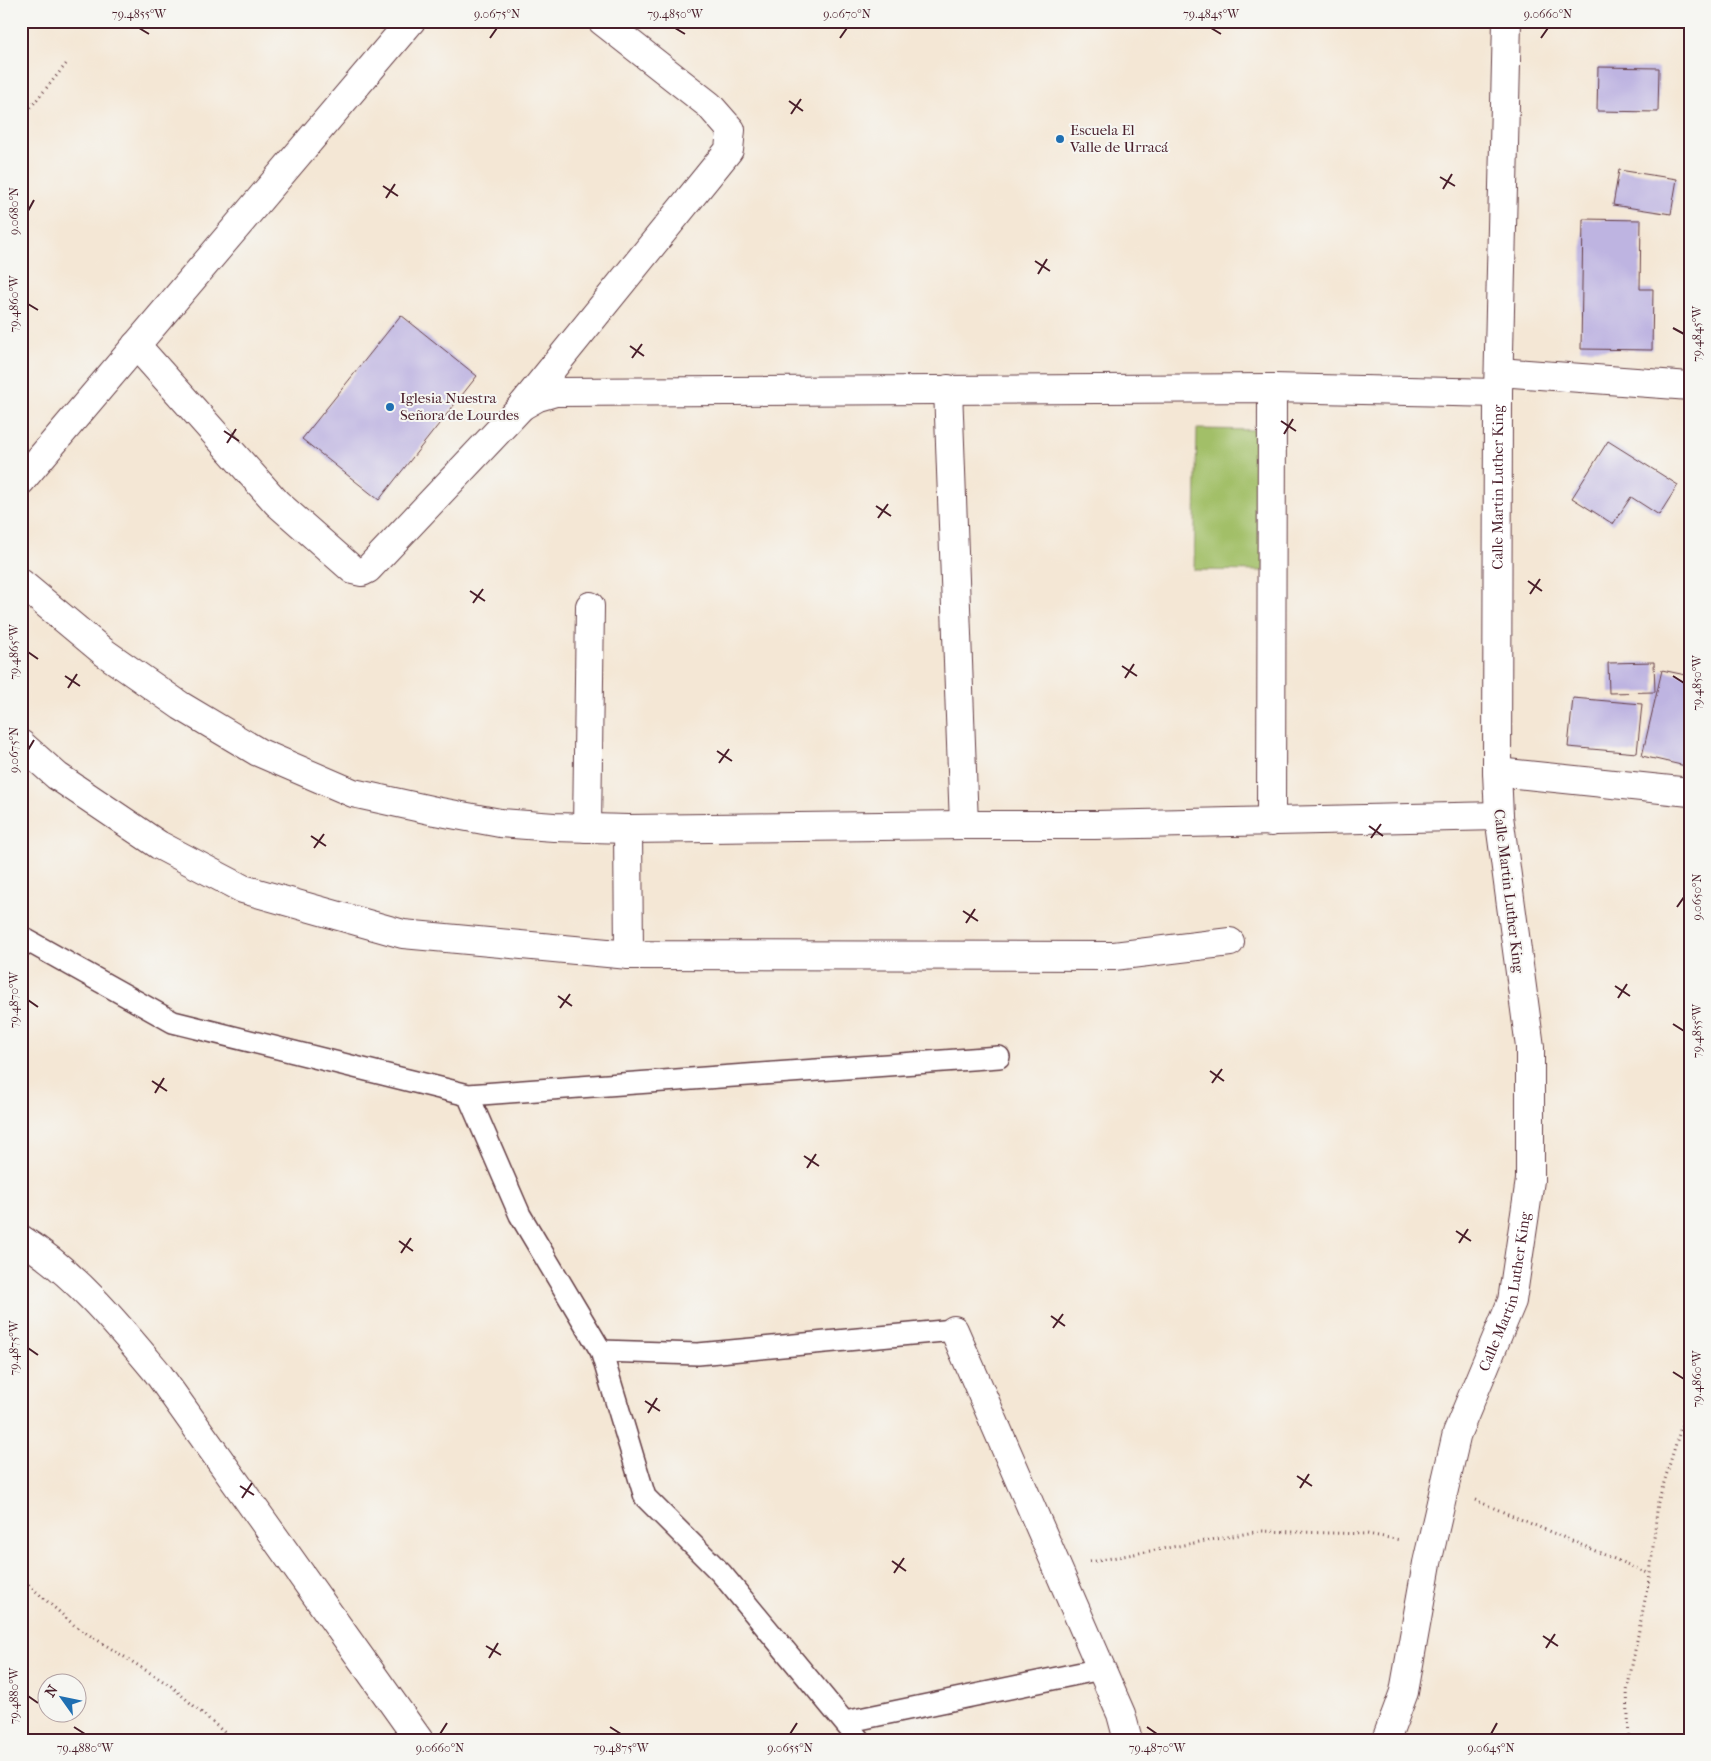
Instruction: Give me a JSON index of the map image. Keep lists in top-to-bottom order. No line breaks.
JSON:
{"streets":{"street":["Calle Martin Luther King"]},"places":["Escuela El Valle de Urracá","Iglesia Nuestra Señora de Lourdes"],"north":"top left","coordinates":["79.4855°W","9.0675°N","79.4850°W","9.0670°N","79.4845°W","9.0660°N","9.0680°N","79.4860°W","79.4865°W","9.0650°N","79.4870°W","79.4875°W","79.4880°W","9.0655°N","9.0645°N"]}
